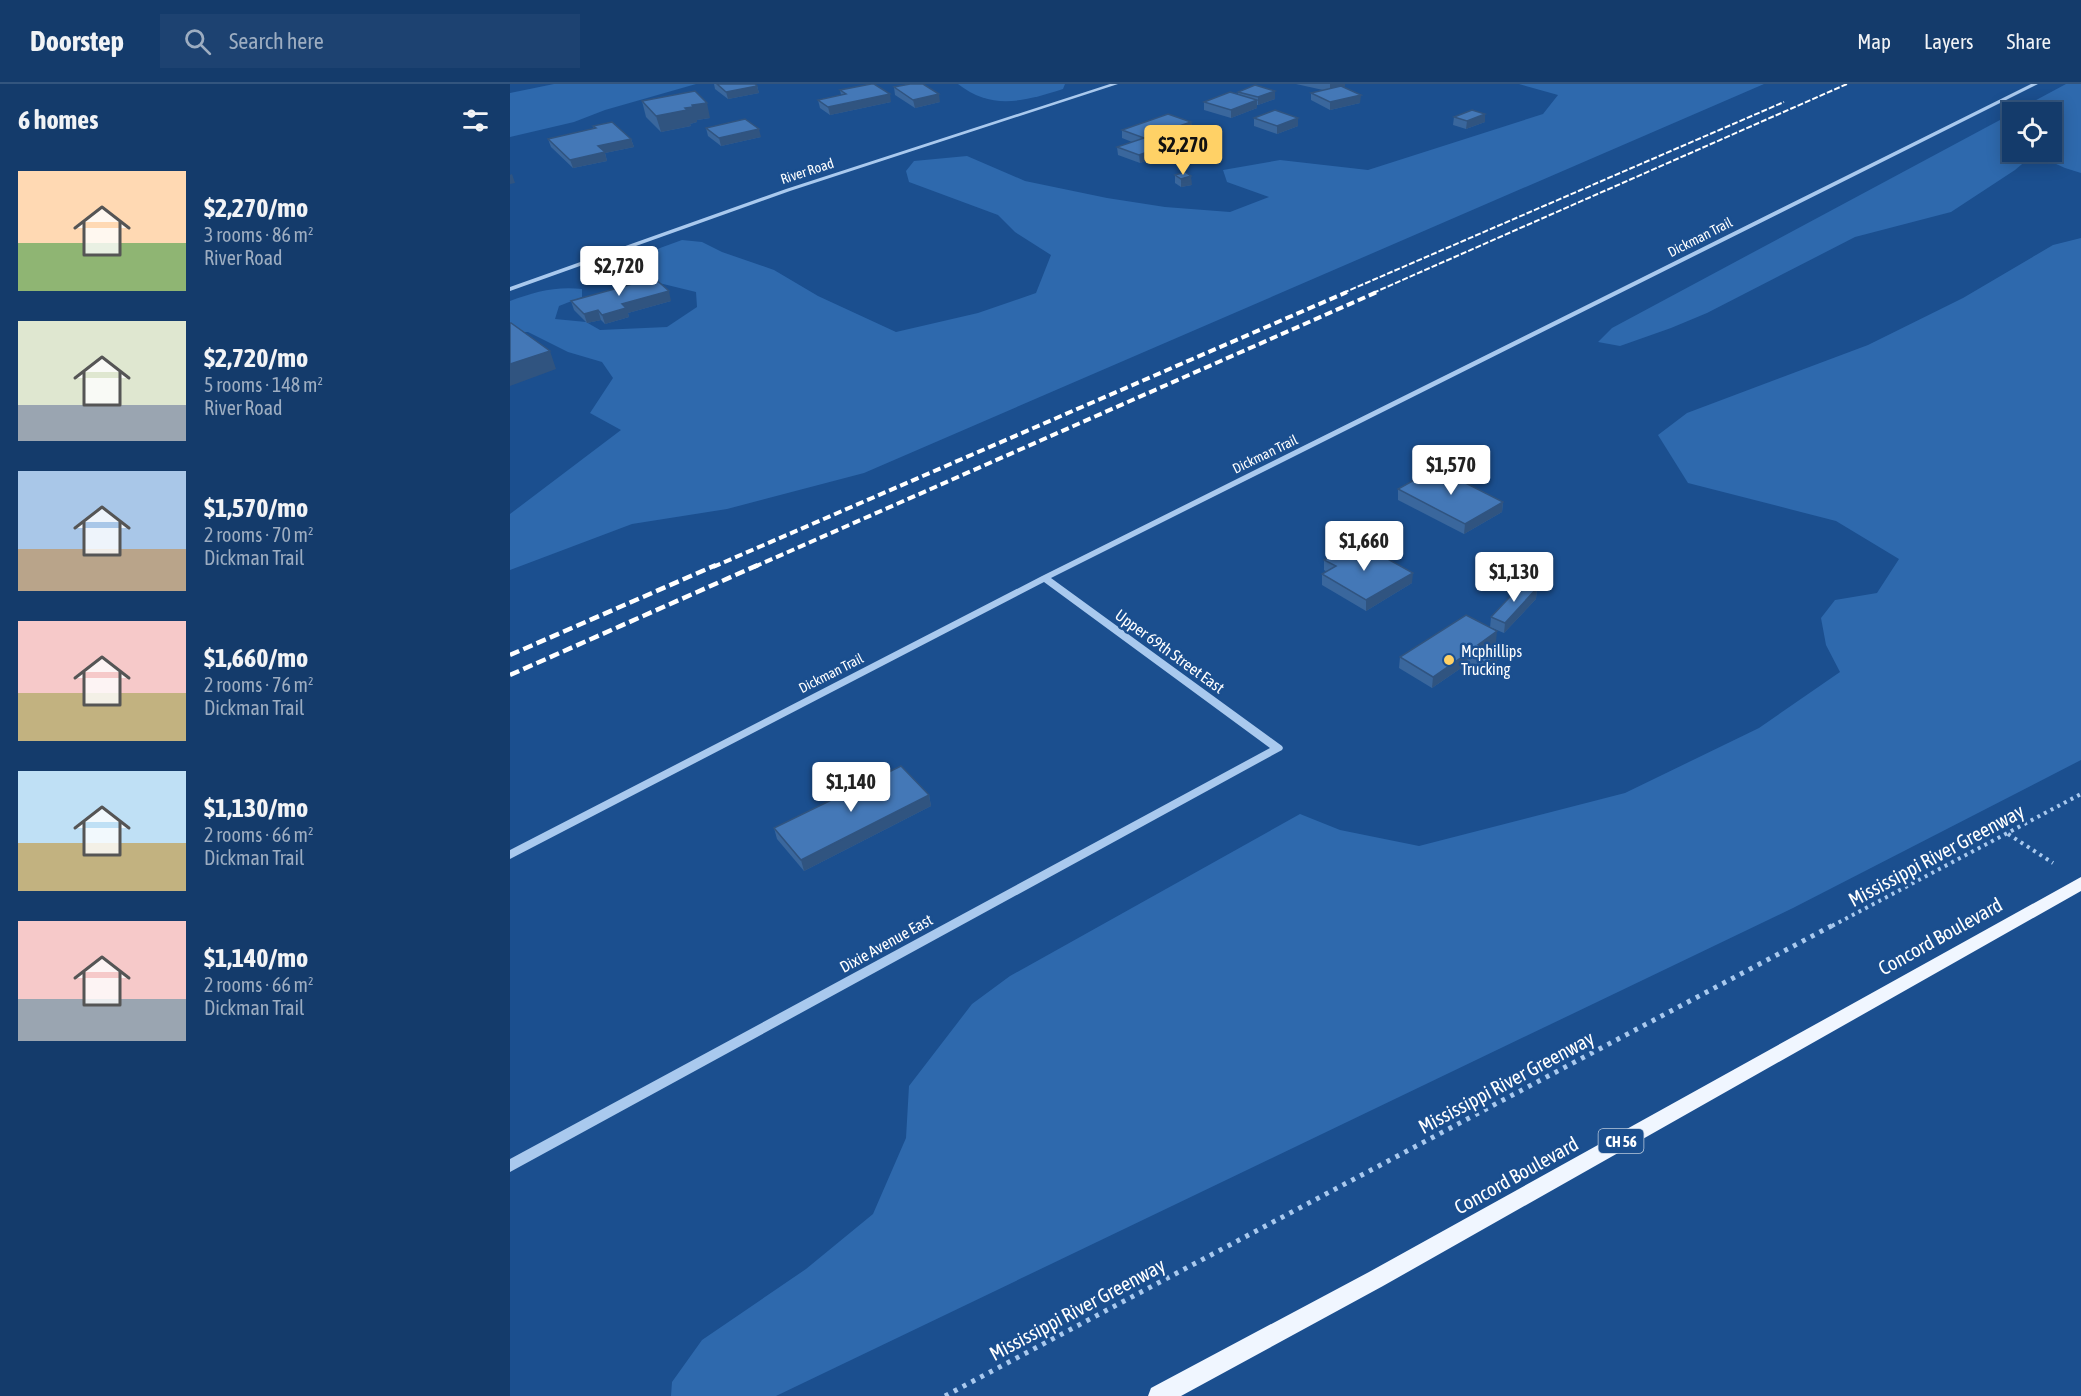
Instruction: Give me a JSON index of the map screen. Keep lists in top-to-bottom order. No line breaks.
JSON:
{"streets":{"main road":["Concord Boulevard","CH 56"],"street":["River Road","Dickman Trail","Upper 69th Street East","Dixie Avenue East"],"path":["Mississippi River Greenway"]},"crossings":[["Dickman Trail","Upper 69th Street East"],["Upper 69th Street East","Dixie Avenue East"]],"places":["Mcphillips Trucking"],"page":{"header":"Doorstep","search":"Search here","nav":["Map","Layers","Share"],"heading":"6 homes","price":["$2,270","$2,720","$1,570","$1,660","$1,130","$1,140"],"list":[{"name":"$2,270/mo","note":"3 rooms · 86 m² · River Road"},{"name":"$2,720/mo","note":"5 rooms · 148 m² · River Road"},{"name":"$1,570/mo","note":"2 rooms · 70 m² · Dickman Trail"},{"name":"$1,660/mo","note":"2 rooms · 76 m² · Dickman Trail"},{"name":"$1,130/mo","note":"2 rooms · 66 m² · Dickman Trail"},{"name":"$1,140/mo","note":"2 rooms · 66 m² · Dickman Trail"}]}}
